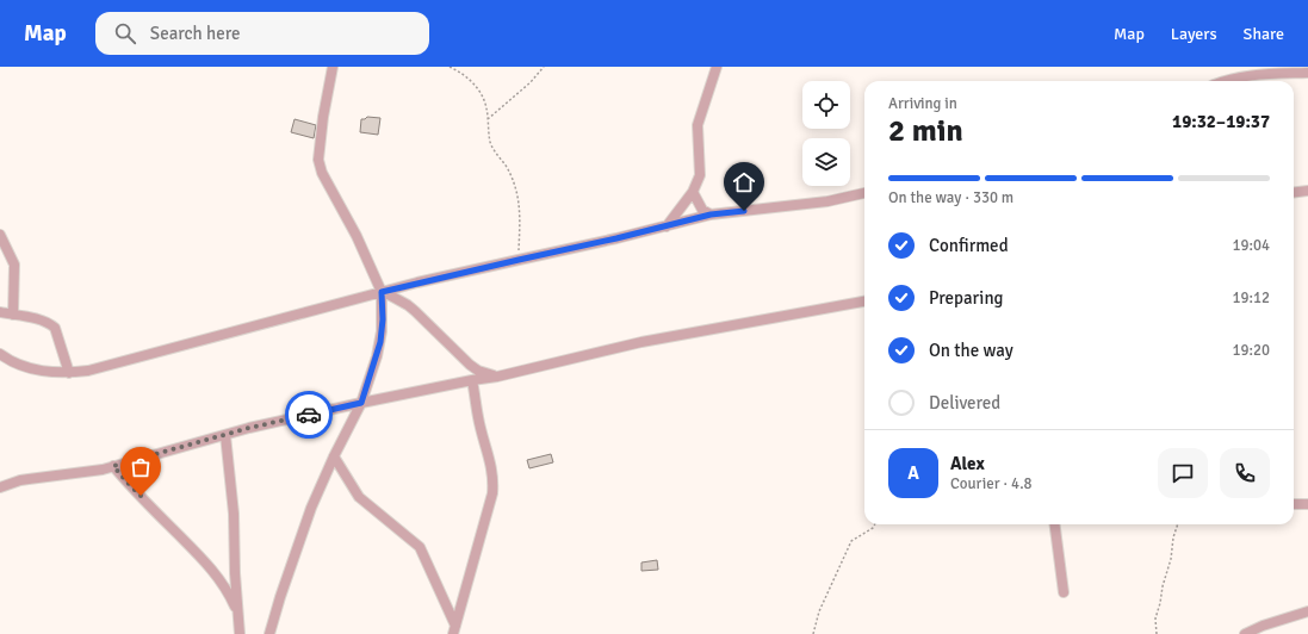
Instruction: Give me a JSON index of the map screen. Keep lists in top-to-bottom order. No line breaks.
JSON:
{"page":{"header":"Map","search":"Search here","nav":["Map","Layers","Share"],"heading":["2 min","Arriving in","19:32–19:37"],"panel":["Alex","Courier · 4.8"],"bar":"On the way · 330 m","list":[["Confirmed","19:04"],["Preparing","19:12"],["On the way","19:20"],"Delivered"],"round":"A"}}
